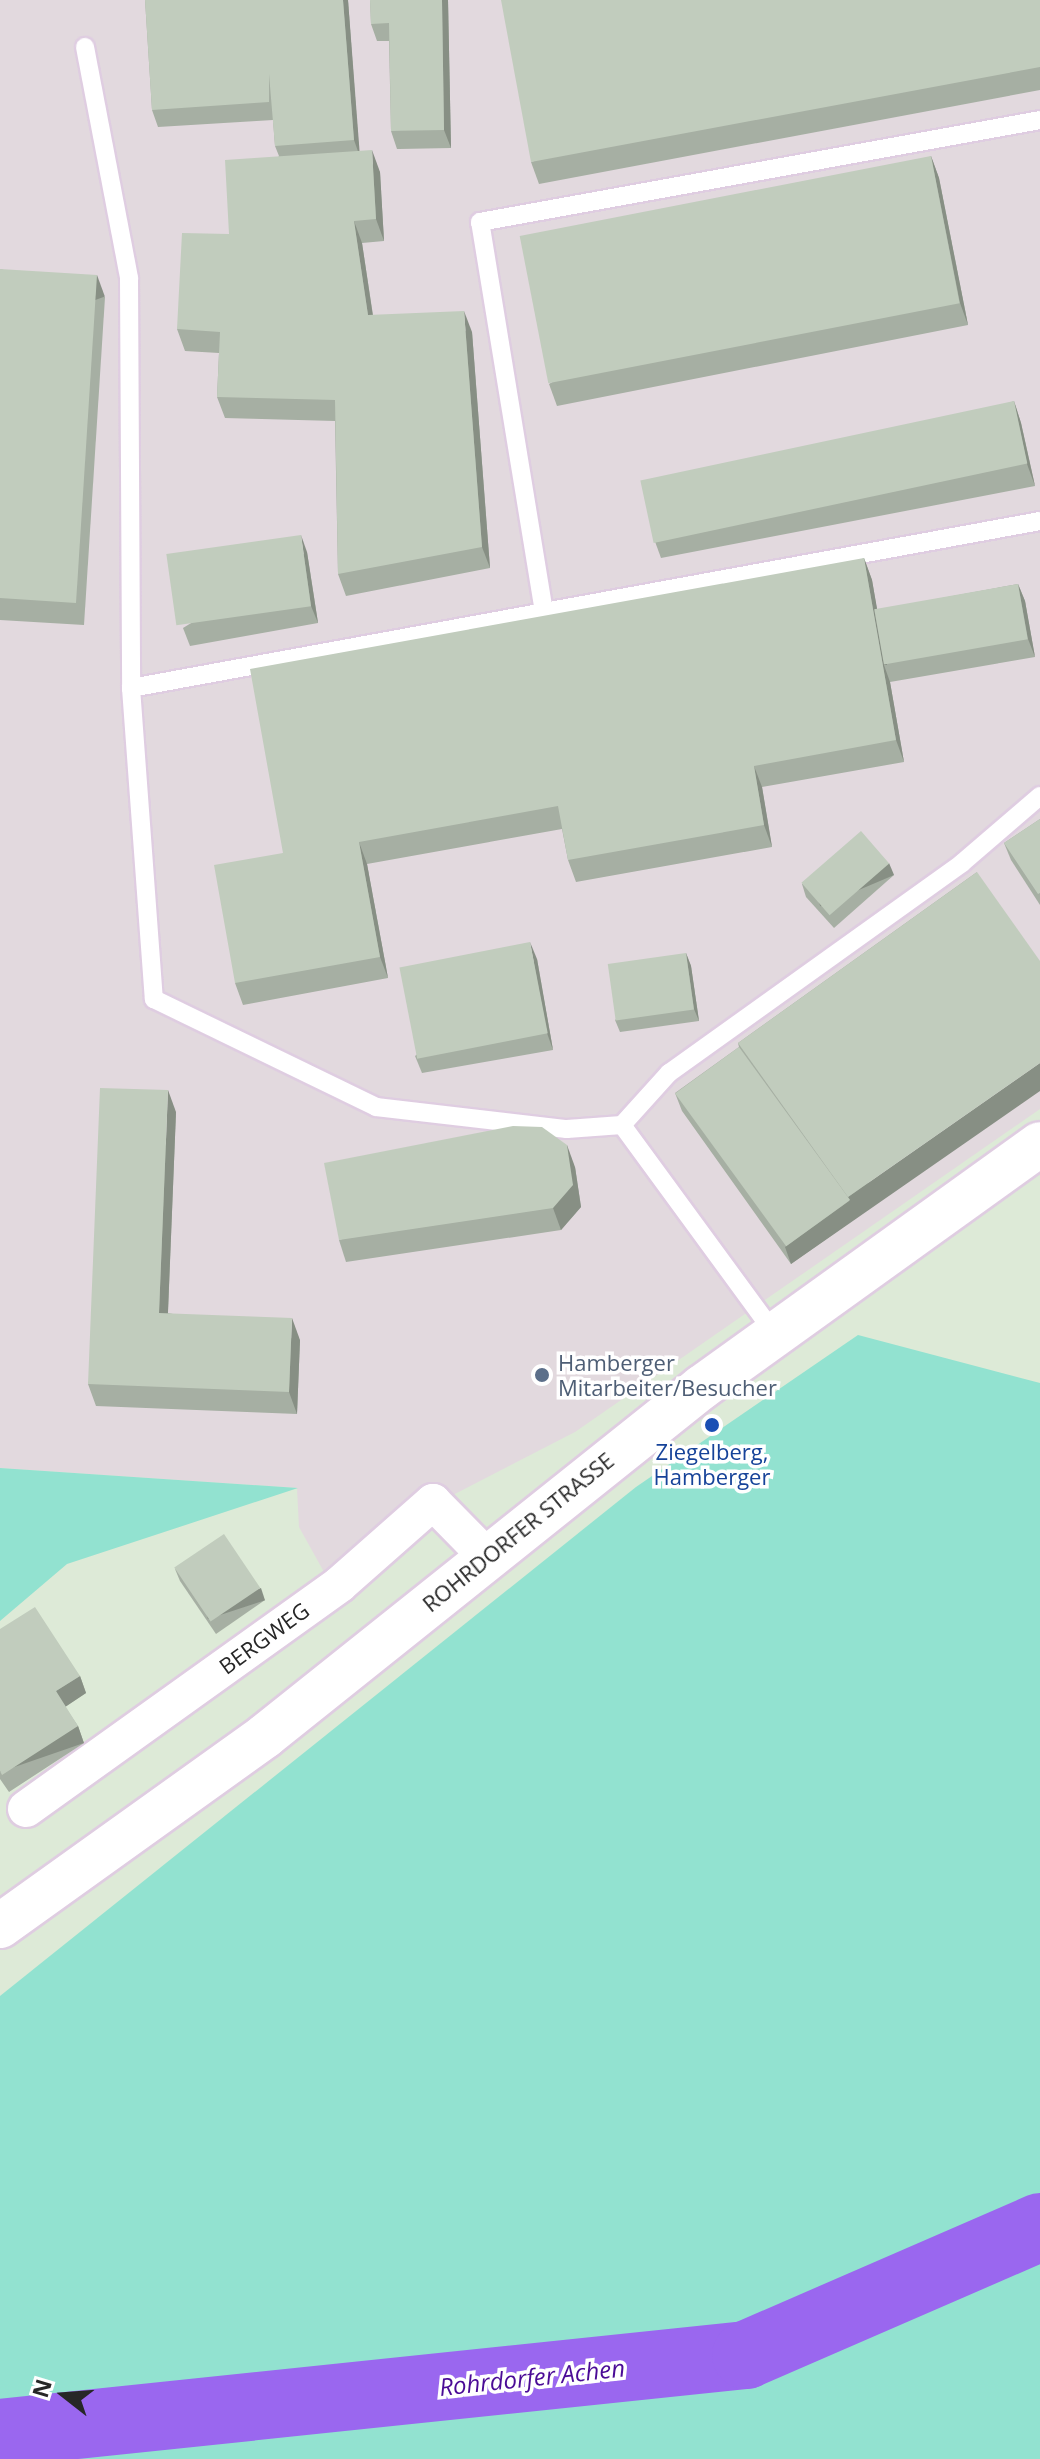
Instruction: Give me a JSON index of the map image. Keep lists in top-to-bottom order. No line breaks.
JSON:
{"streets":{"main road":["ROHRDORFER STRASSE"],"street":["BERGWEG"]},"crossings":[["ROHRDORFER STRASSE","BERGWEG"]],"water":["Rohrdorfer Achen"],"places":["Hamberger Mitarbeiter/Besucher","Ziegelberg, Hamberger"],"north":"left"}
